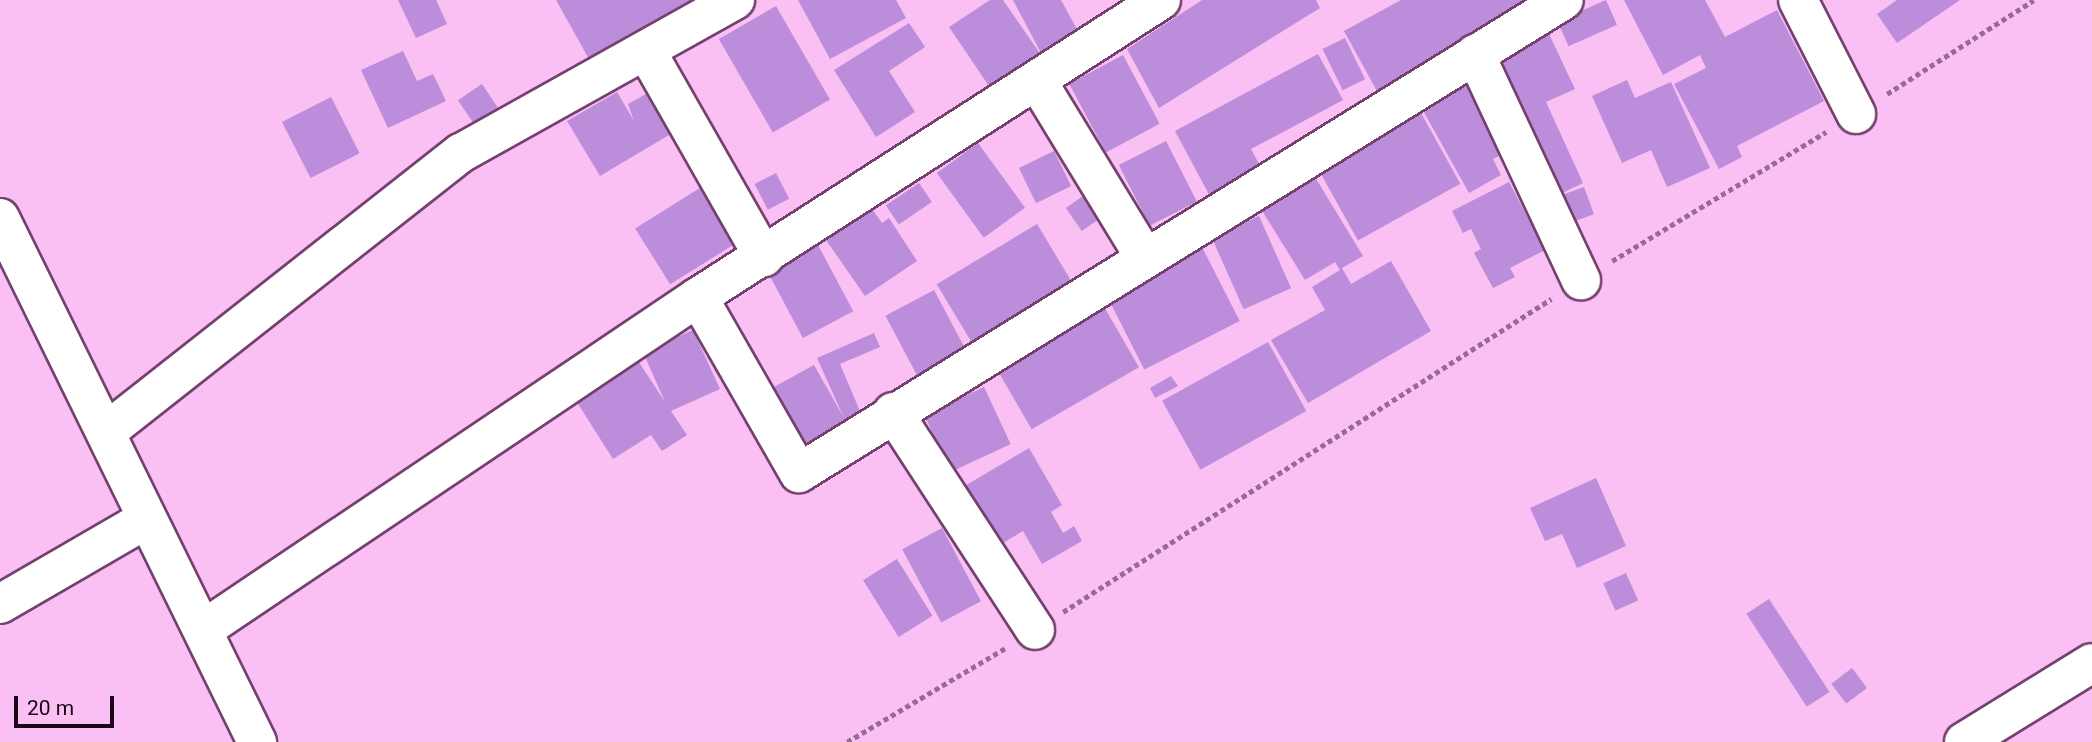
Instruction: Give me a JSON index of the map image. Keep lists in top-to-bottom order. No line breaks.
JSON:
{"scale_bar":"20 m"}
